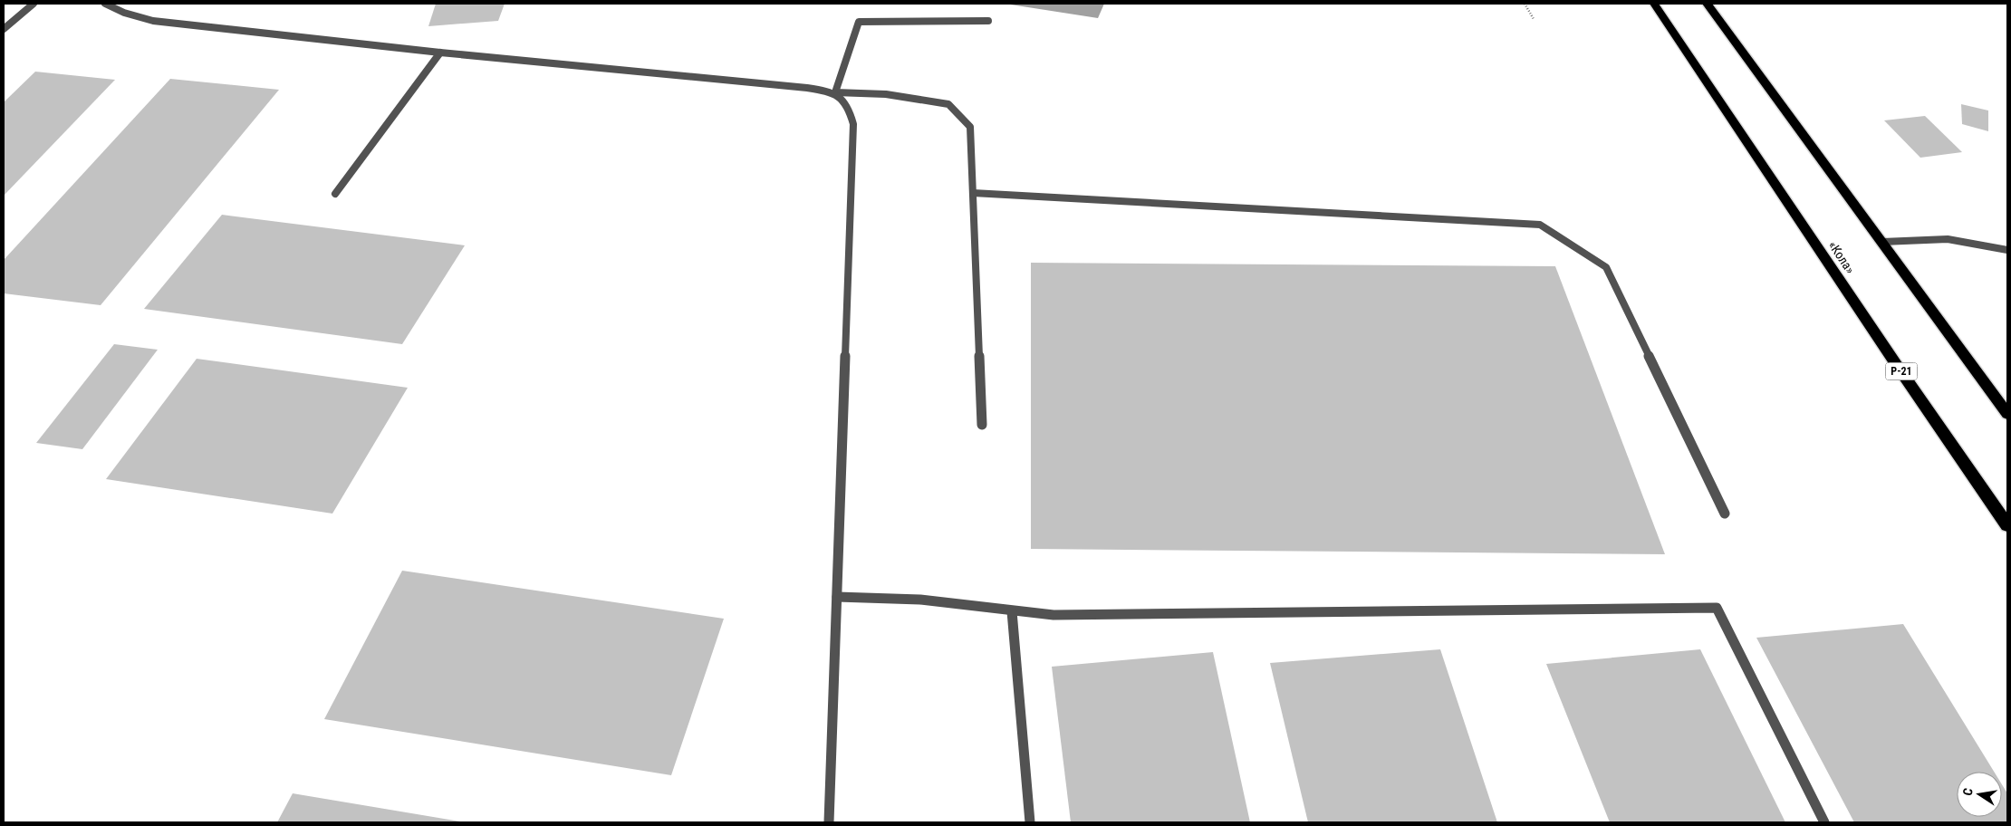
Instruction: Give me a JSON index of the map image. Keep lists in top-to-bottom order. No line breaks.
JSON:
{"streets":{"highway":["«Кола»","Р-21"]},"north":"left"}
